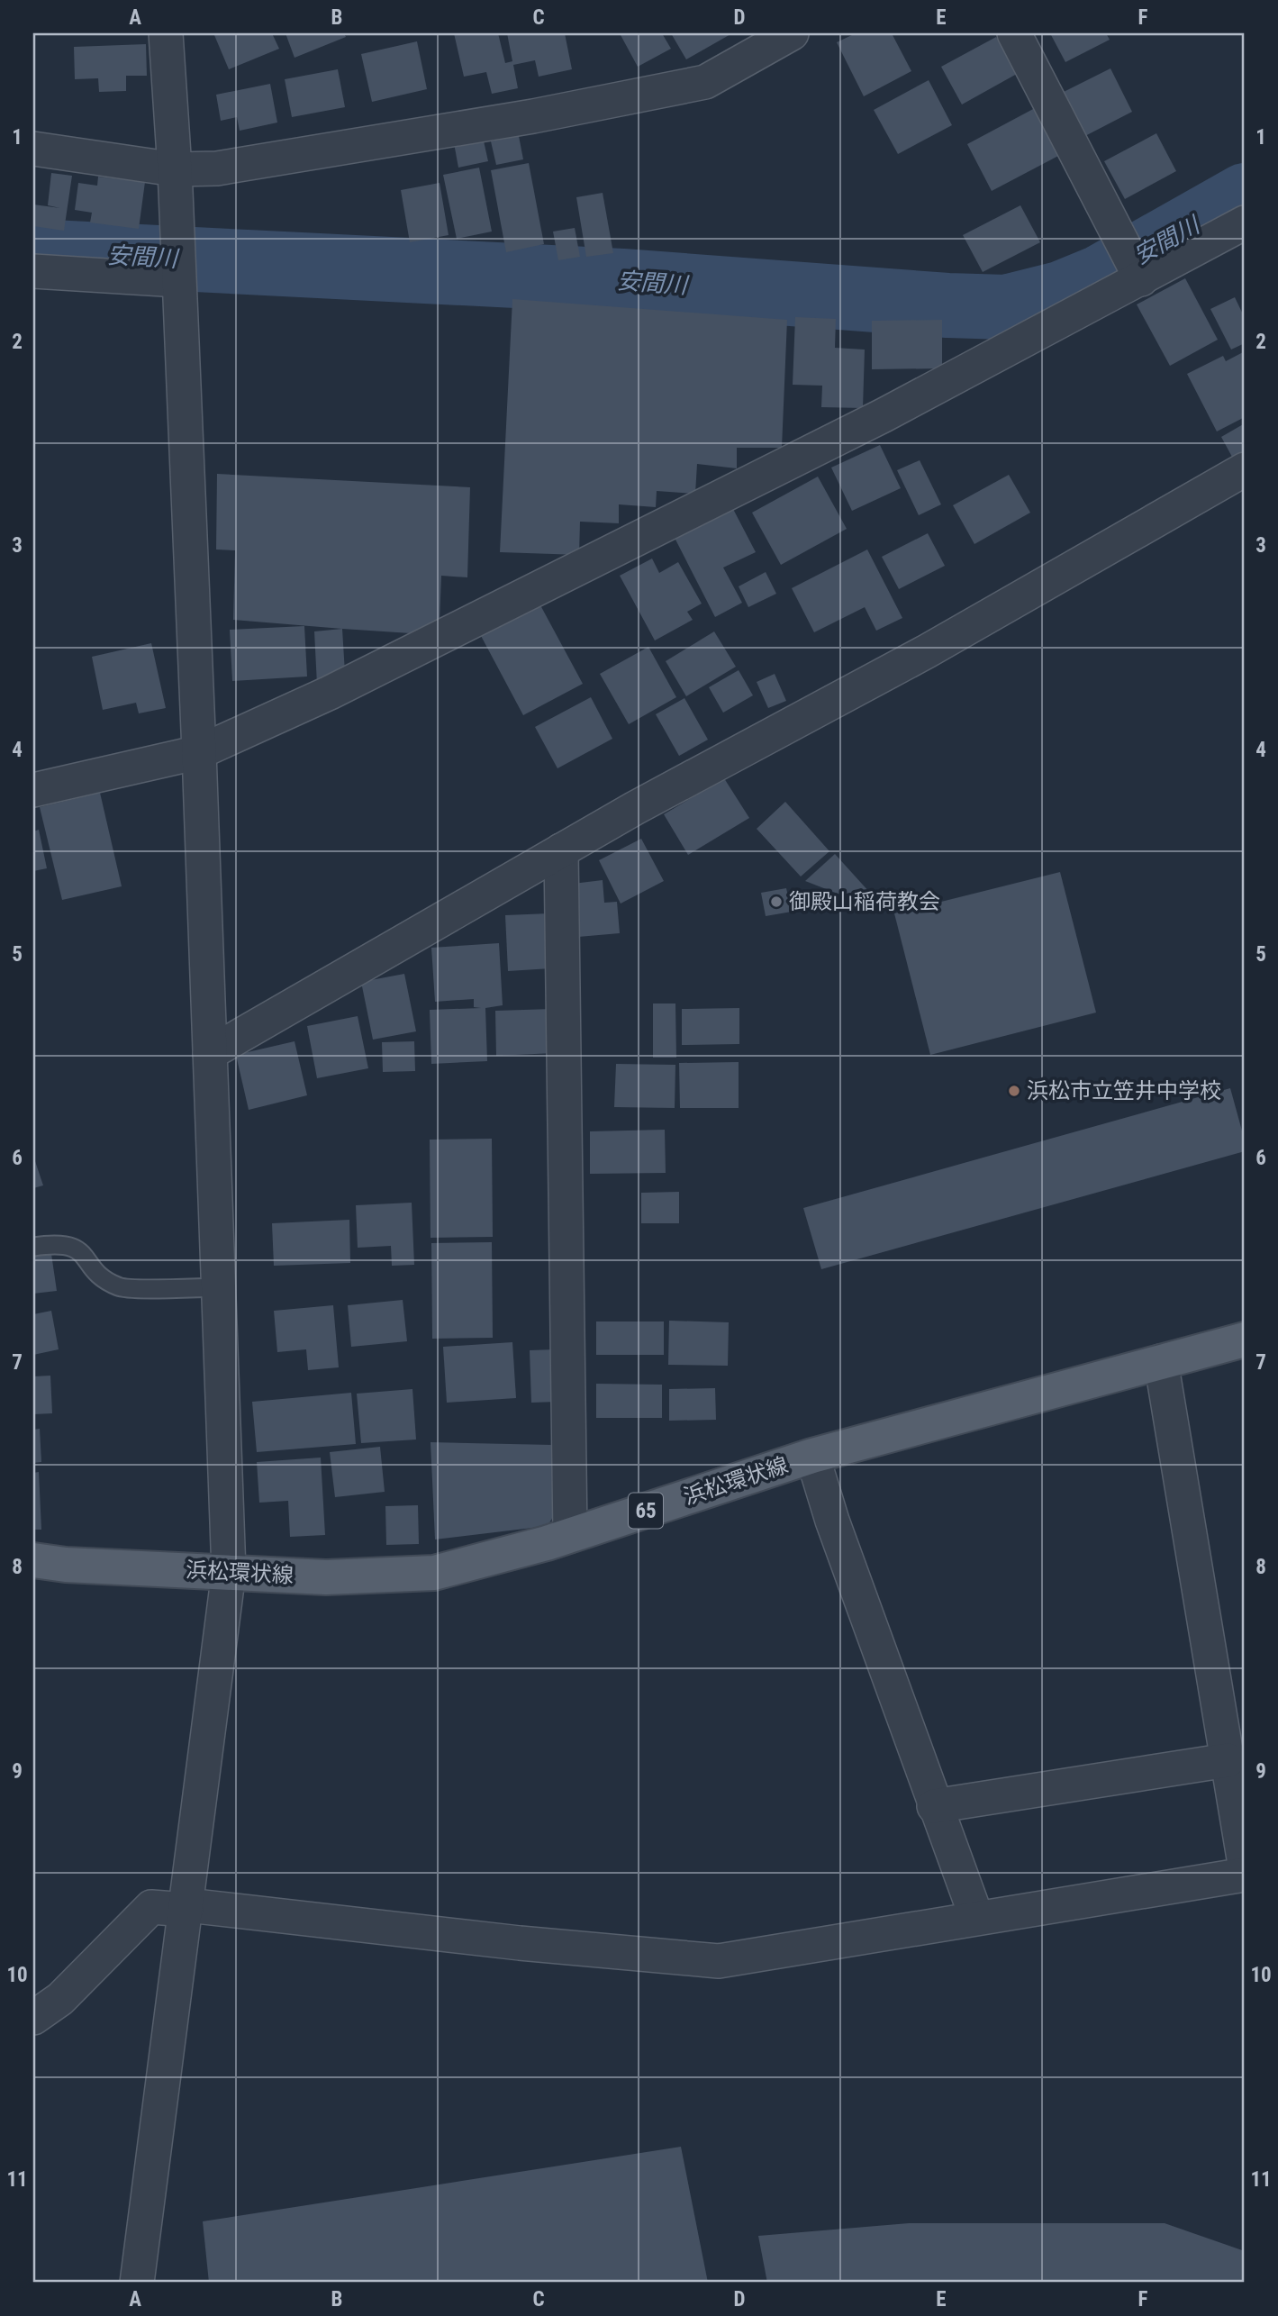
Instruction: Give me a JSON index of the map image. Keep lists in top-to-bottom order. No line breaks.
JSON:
{"streets":{"main road":["浜松環状線","65"]},"water":["安間川"],"places":["御殿山稲荷教会","浜松市立笠井中学校"],"grid":{"columns":["A","B","C","D","E","F"],"rows":["1","2","3","4","5","6","7","8","9","10","11"]}}
